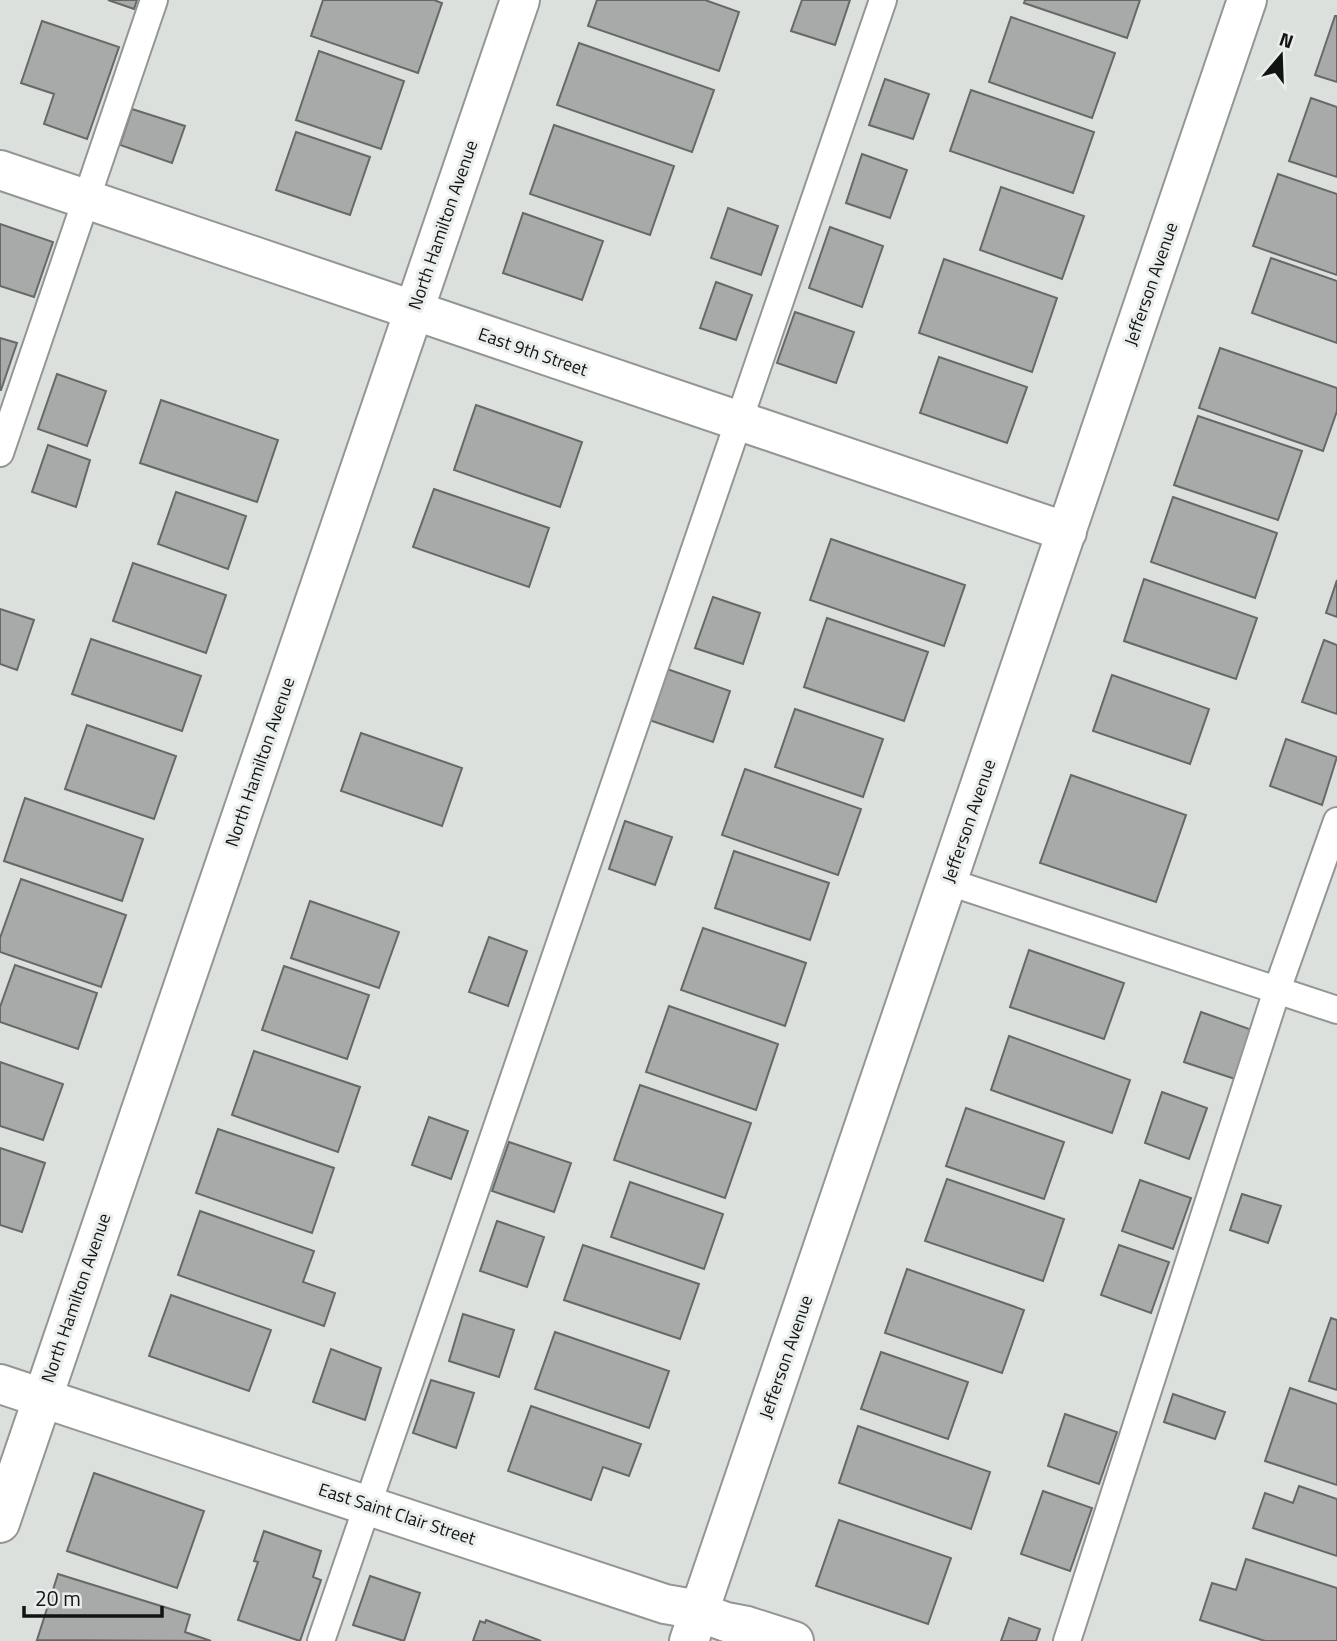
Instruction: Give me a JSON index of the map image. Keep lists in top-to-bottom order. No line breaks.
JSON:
{"streets":{"street":["North Hamilton Avenue","Jefferson Avenue","East 9th Street","East Saint Clair Street"]},"crossings":[["North Hamilton Avenue","East 9th Street"],["North Hamilton Avenue","East Saint Clair Street"],["Jefferson Avenue","East 9th Street"],["Jefferson Avenue","East Saint Clair Street"]],"scale_bar":"20 m","north":"top"}
